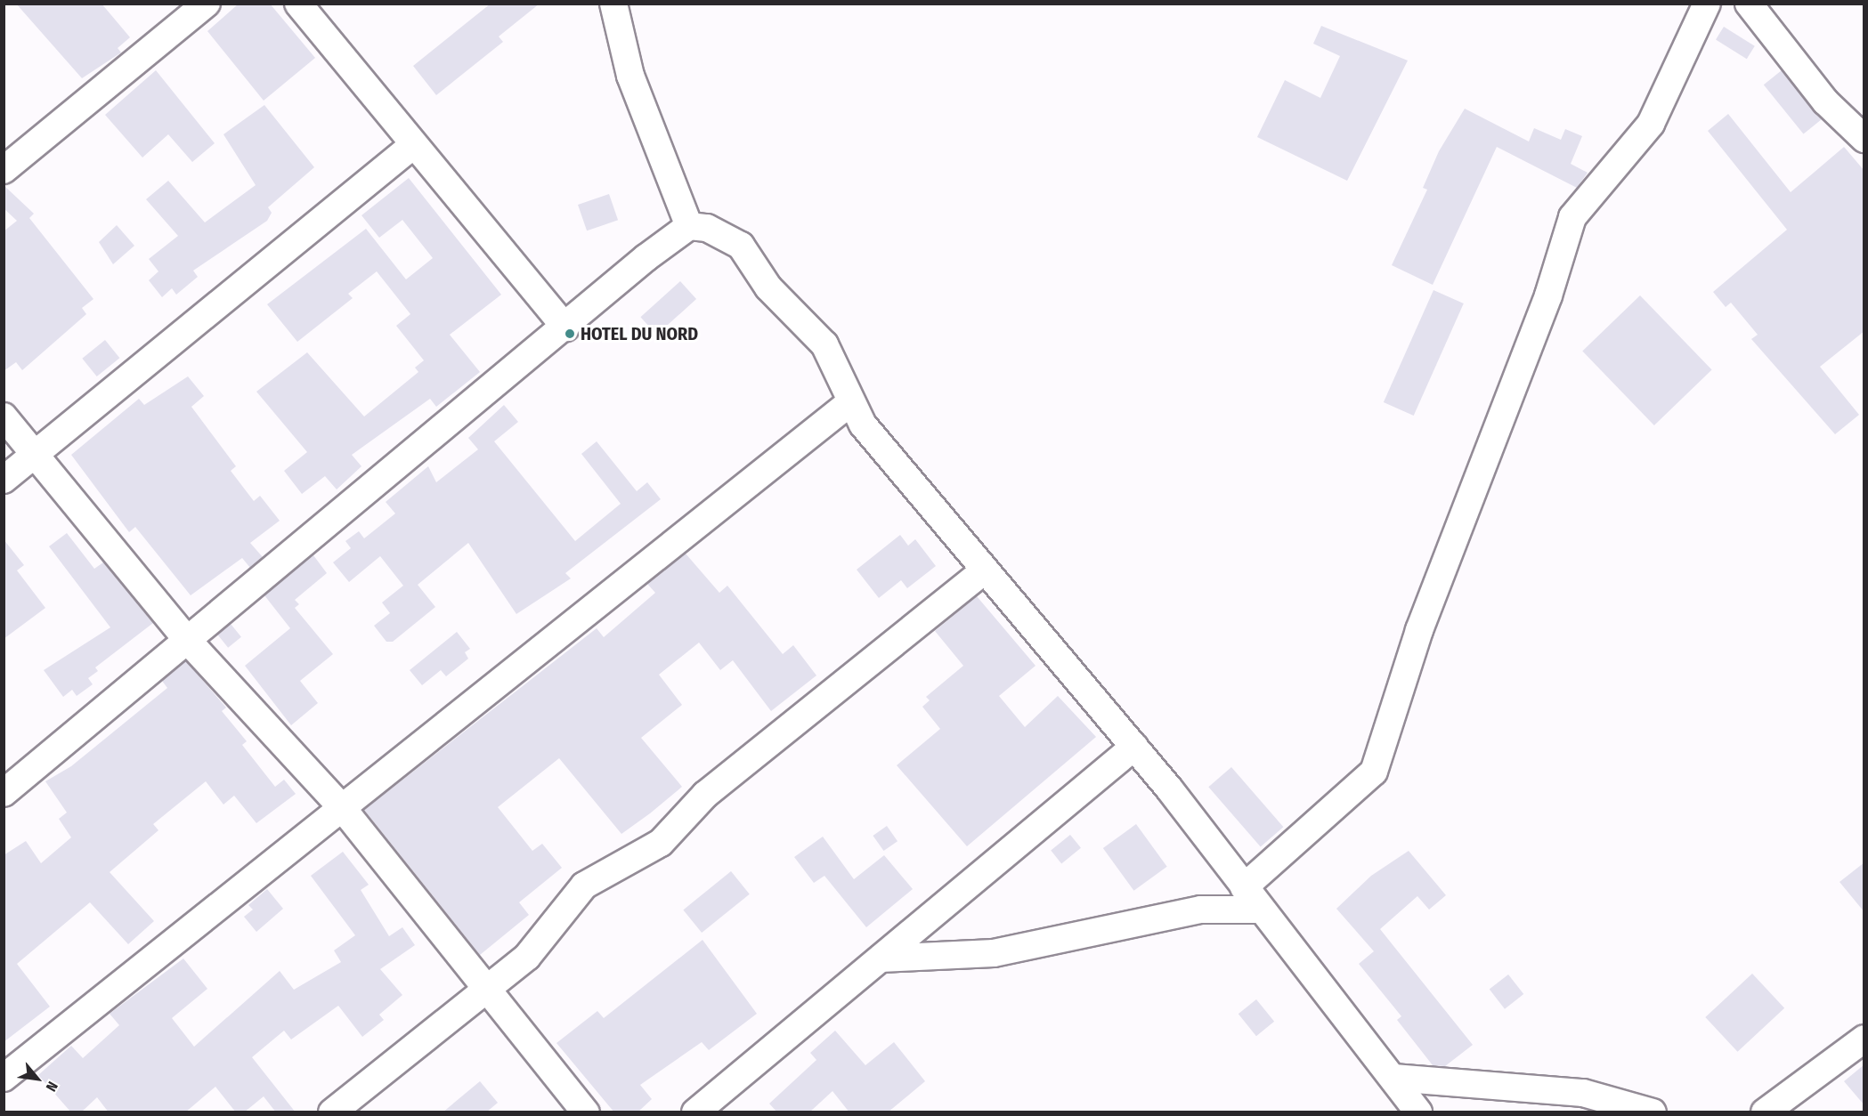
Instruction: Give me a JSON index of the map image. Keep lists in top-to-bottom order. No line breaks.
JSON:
{"places":["HOTEL DU NORD"],"north":"bottom right"}
